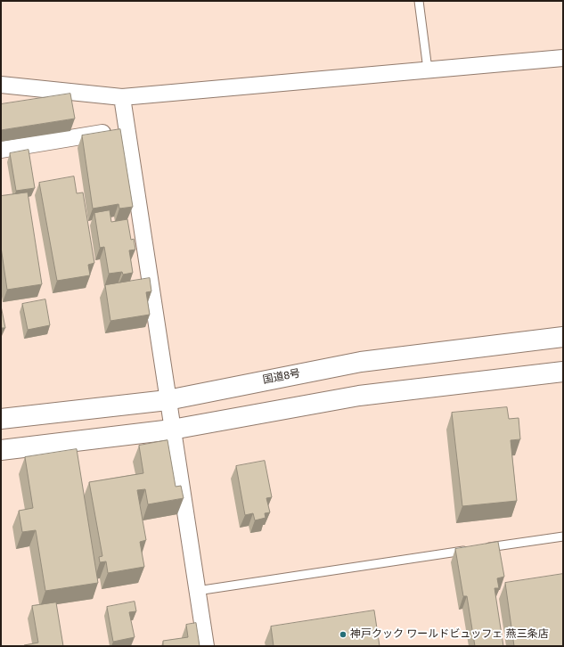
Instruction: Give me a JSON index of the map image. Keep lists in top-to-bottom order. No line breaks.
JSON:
{"streets":{"highway":["国道8号"]},"places":["神戸クック ワールドビュッフェ 燕三条店"]}
